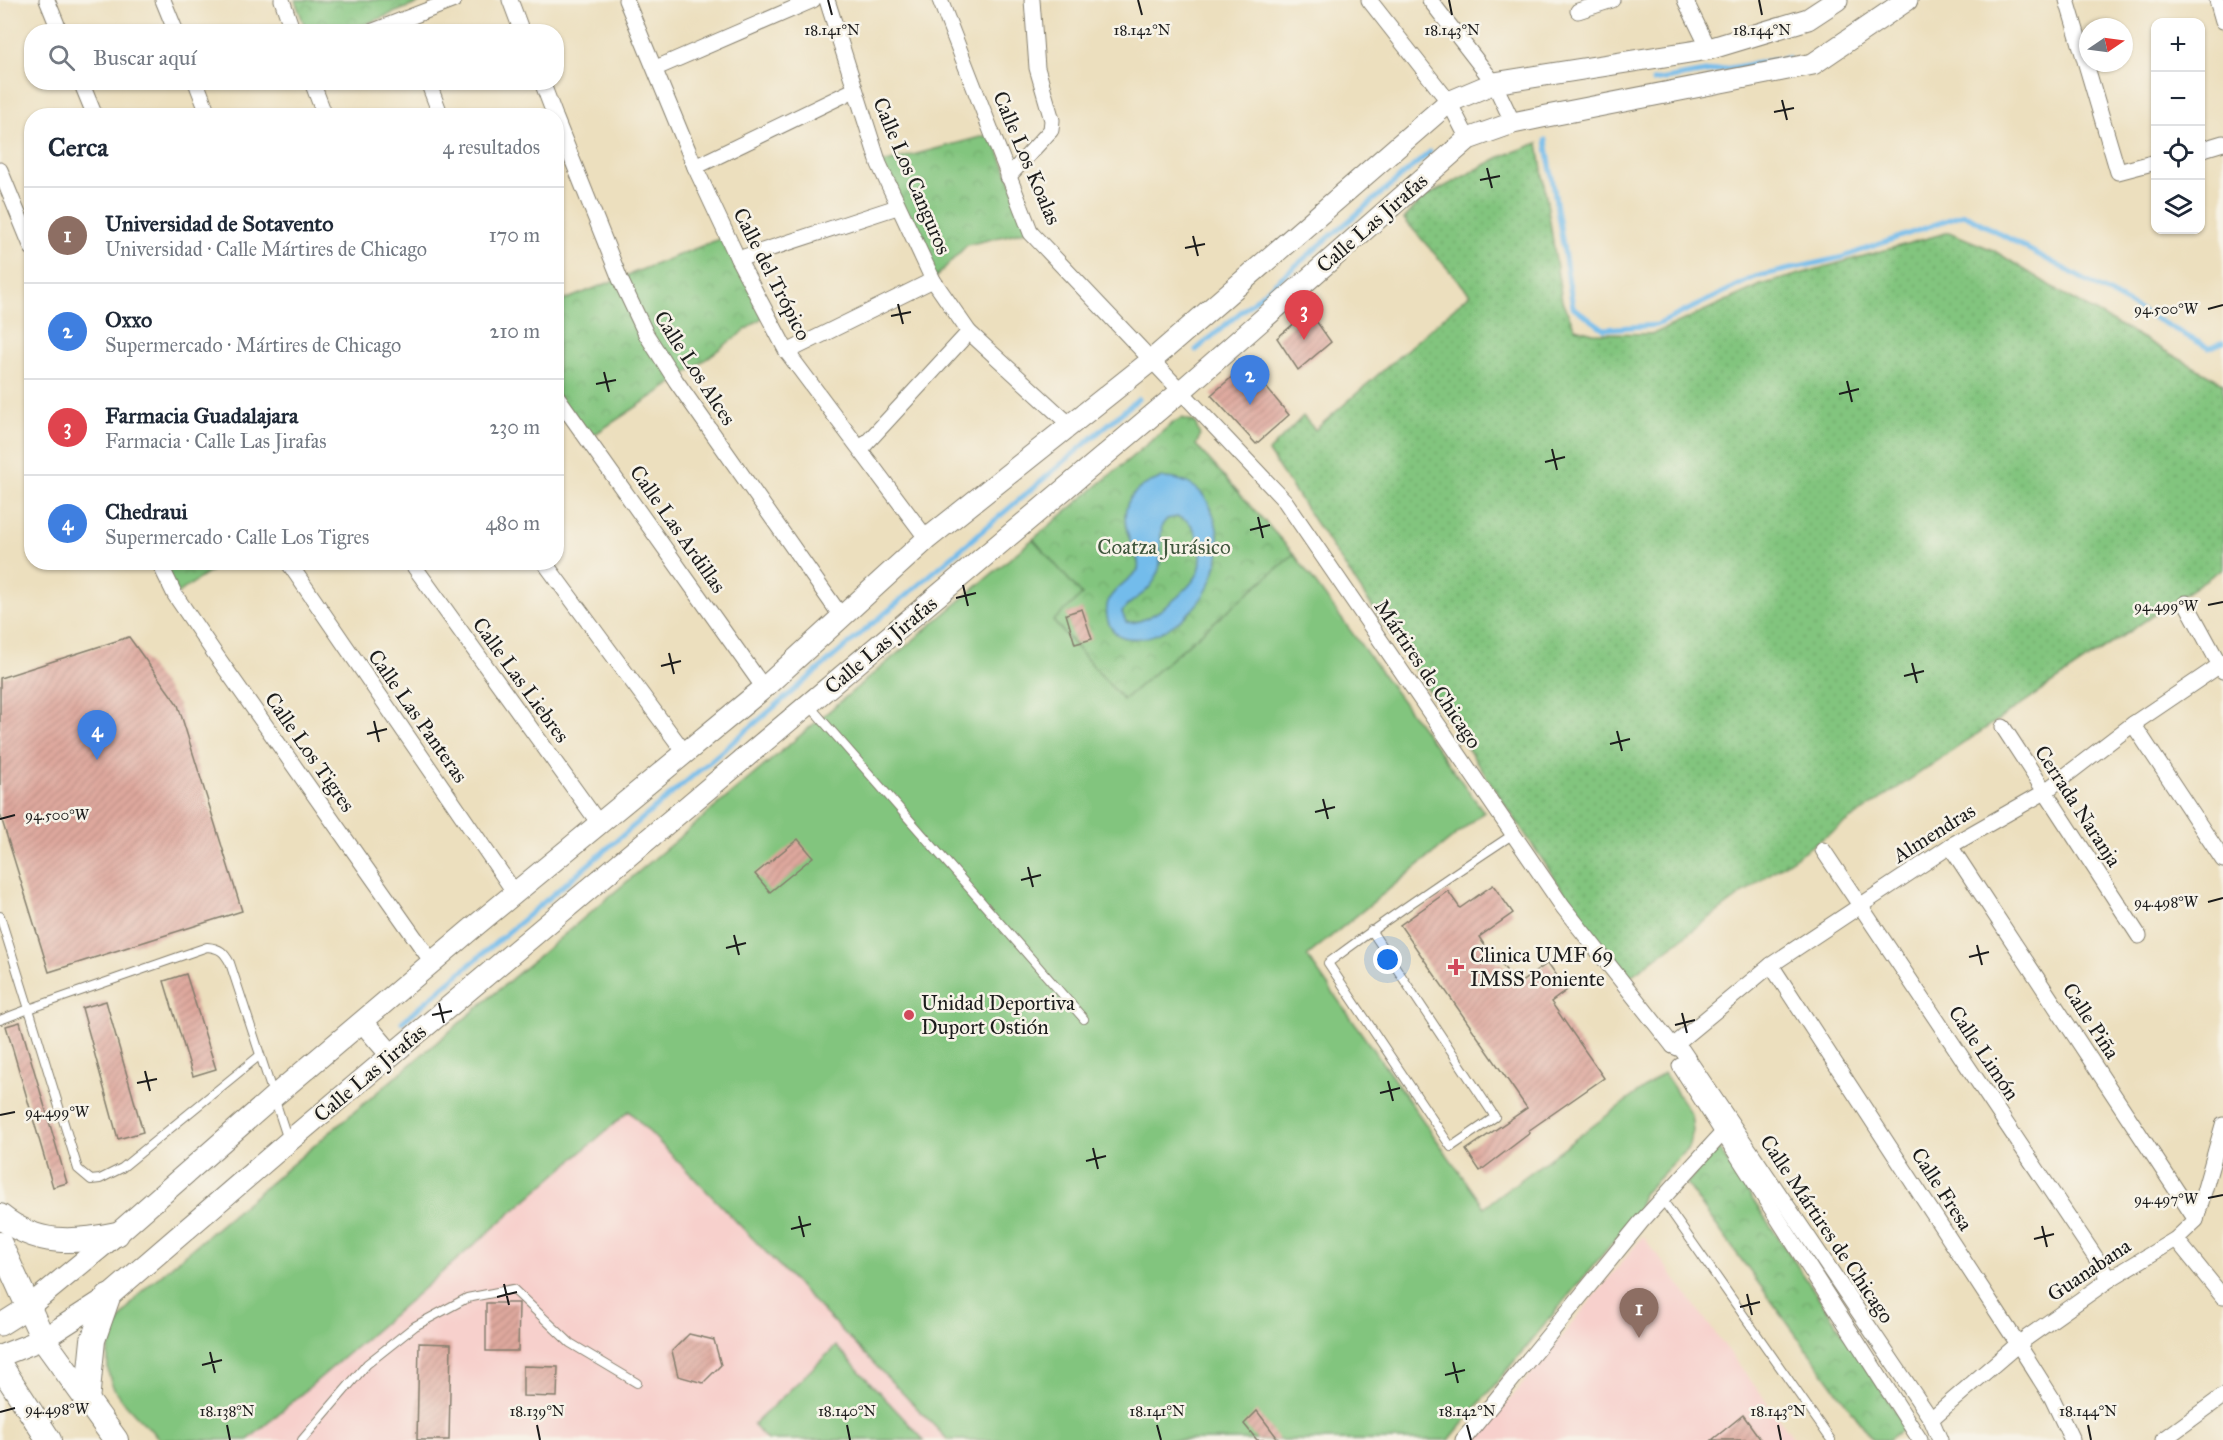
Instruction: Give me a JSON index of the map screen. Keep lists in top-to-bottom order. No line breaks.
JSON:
{"streets":{"main road":["Calle Las Jirafas"],"street":["Calle Los Koalas","Calle Los Canguros","Calle del Trópico","Calle Los Alces","Calle Las Ardillas","Mártires de Chicago","Calle Las Liebres","Calle Las Panteras","Calle Los Tigres","Cerrada Naranja","Almendras","Calle Piña","Calle Limón","Calle Fresa","Calle Mártires de Chicago","Guanabana"]},"crossings":[["Calle Los Koalas","Calle Las Jirafas"],["Calle Los Koalas","Mártires de Chicago"],["Calle Los Canguros","Calle Las Jirafas"],["Calle Las Jirafas","Calle del Trópico"],["Calle Las Jirafas","Calle Los Alces"],["Calle Las Jirafas","Calle Las Ardillas"],["Calle Las Jirafas","Mártires de Chicago"],["Calle Las Jirafas","Calle Las Liebres"],["Calle Las Jirafas","Calle Las Panteras"],["Calle Las Jirafas","Calle Los Tigres"],["Mártires de Chicago","Calle Mártires de Chicago"],["Cerrada Naranja","Almendras"],["Almendras","Calle Piña"],["Almendras","Calle Limón"],["Almendras","Calle Fresa"],["Almendras","Calle Mártires de Chicago"],["Calle Piña","Guanabana"],["Calle Limón","Guanabana"],["Calle Fresa","Guanabana"],["Calle Mártires de Chicago","Guanabana"]],"parks":["Coatza Jurásico"],"places":{"health":["Clinica UMF 69 IMSS Poniente"],"other":["Unidad Deportiva Duport Ostión"]},"north":"right","page":{"map_buttons":["+","−"],"search":"Buscar aquí","heading":["Cerca","4 resultados"],"list":[{"mark":"1","name":"Universidad de Sotavento","note":"Universidad · Calle Mártires de Chicago","value":"170 m"},{"mark":"2","name":"Oxxo","note":"Supermercado · Mártires de Chicago","value":"210 m"},{"mark":"3","name":"Farmacia Guadalajara","note":"Farmacia · Calle Las Jirafas","value":"230 m"},{"mark":"4","name":"Chedraui","note":"Supermercado · Calle Los Tigres","value":"480 m"}],"pins":["3","2","4","1"]},"coordinates":["18.141°N","18.142°N","18.143°N","18.144°N","94.500°W","94.499°W","94.498°W","94.497°W","18.138°N","18.139°N","18.140°N"]}
